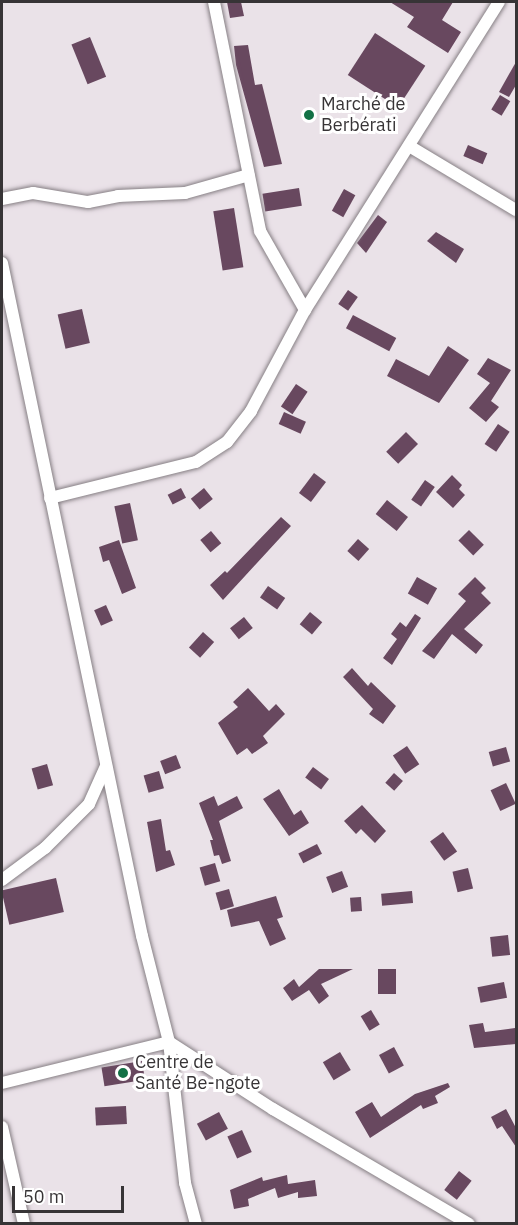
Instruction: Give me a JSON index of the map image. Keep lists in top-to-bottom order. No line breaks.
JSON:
{"places":["Marché de Berbérati","Centre de Santé Be-ngote"],"scale_bar":"50 m"}
